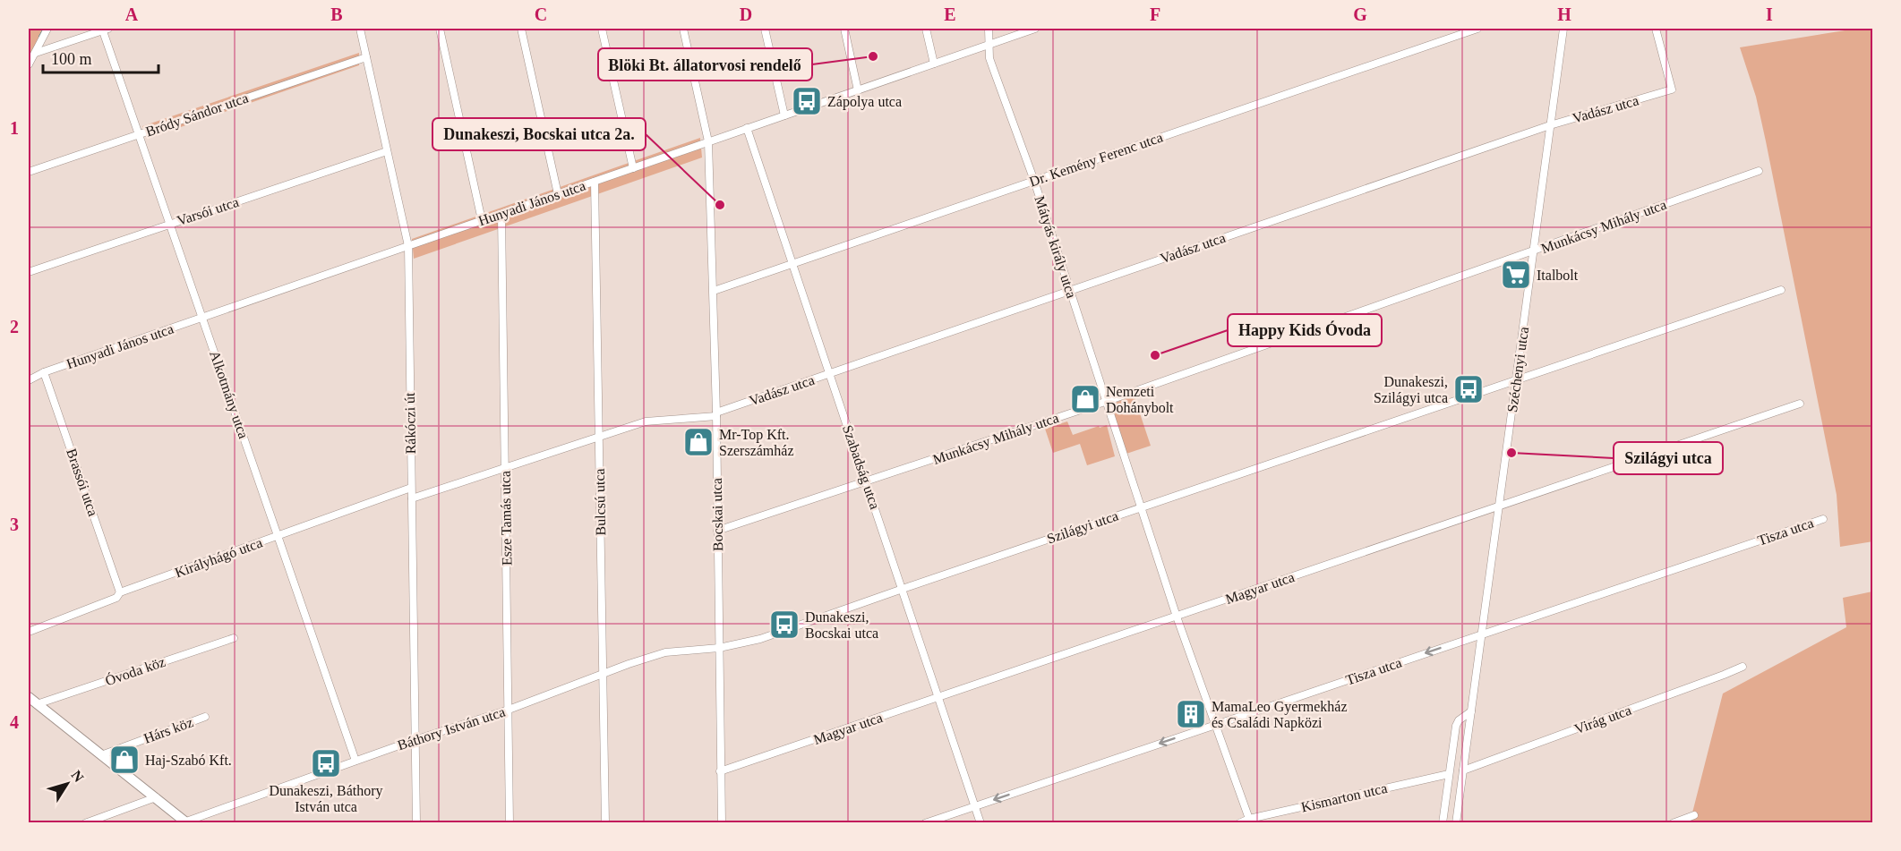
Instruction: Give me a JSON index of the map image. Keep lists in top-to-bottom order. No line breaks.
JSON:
{"streets":{"street":["Vadász utca","Bródy Sándor utca","Dr. Kemény Ferenc utca","Hunyadi János utca","Varsói utca","Munkácsy Mihály utca","Mátyás király utca","Széchenyi utca","Alkotmány utca","Rákóczi út","Szabadság utca","Brassói utca","Bulcsú utca","Bocskai utca","Esze Tamás utca","Szilágyi utca","Tisza utca","Királyhágó utca","Magyar utca","Óvoda köz","Virág utca","Báthory István utca","Hárs köz","Kismarton utca"]},"crossings":[["Vadász utca","Mátyás király utca"],["Vadász utca","Széchenyi utca"],["Vadász utca","Szabadság utca"],["Vadász utca","Bocskai utca"],["Bródy Sándor utca","Alkotmány utca"],["Bródy Sándor utca","Rákóczi út"],["Dr. Kemény Ferenc utca","Mátyás király utca"],["Dr. Kemény Ferenc utca","Szabadság utca"],["Dr. Kemény Ferenc utca","Bocskai utca"],["Hunyadi János utca","Mátyás király utca"],["Hunyadi János utca","Alkotmány utca"],["Hunyadi János utca","Rákóczi út"],["Hunyadi János utca","Szabadság utca"],["Hunyadi János utca","Brassói utca"],["Hunyadi János utca","Bulcsú utca"],["Hunyadi János utca","Bocskai utca"],["Hunyadi János utca","Esze Tamás utca"],["Varsói utca","Alkotmány utca"],["Varsói utca","Rákóczi út"],["Munkácsy Mihály utca","Mátyás király utca"],["Munkácsy Mihály utca","Széchenyi utca"],["Munkácsy Mihály utca","Szabadság utca"],["Munkácsy Mihály utca","Bocskai utca"],["Mátyás király utca","Szilágyi utca"],["Széchenyi utca","Szilágyi utca"],["Széchenyi utca","Tisza utca"],["Széchenyi utca","Magyar utca"],["Széchenyi utca","Virág utca"],["Alkotmány utca","Királyhágó utca"],["Alkotmány utca","Báthory István utca"],["Rákóczi út","Királyhágó utca"],["Rákóczi út","Báthory István utca"],["Szabadság utca","Szilágyi utca"],["Szabadság utca","Tisza utca"],["Szabadság utca","Magyar utca"],["Brassói utca","Királyhágó utca"],["Bulcsú utca","Báthory István utca"],["Bocskai utca","Szilágyi utca"],["Bocskai utca","Magyar utca"],["Bocskai utca","Báthory István utca"],["Esze Tamás utca","Báthory István utca"],["Szilágyi utca","Báthory István utca"]],"one_way":["Tisza utca"],"places":{"other":["Blöki Bt. állatorvosi rendelő","Dunakeszi, Bocskai utca 2a.","Happy Kids Óvoda","Szilágyi utca"],"bus stop":["Zápolya utca","Dunakeszi, Szilágyi utca","Dunakeszi, Bocskai utca","Dunakeszi, Báthory István utca"],"supermarket":["Italbolt"],"shop":["Nemzeti Dohánybolt","Mr-Top Kft. Szerszámház","Haj-Szabó Kft."],"building":["MamaLeo Gyermekház és Családi Napközi"]},"scale_bar":"100 m","north":"top right","grid":{"columns":["A","B","C","D","E","F","G","H","I"],"rows":["1","2","3","4"]}}
